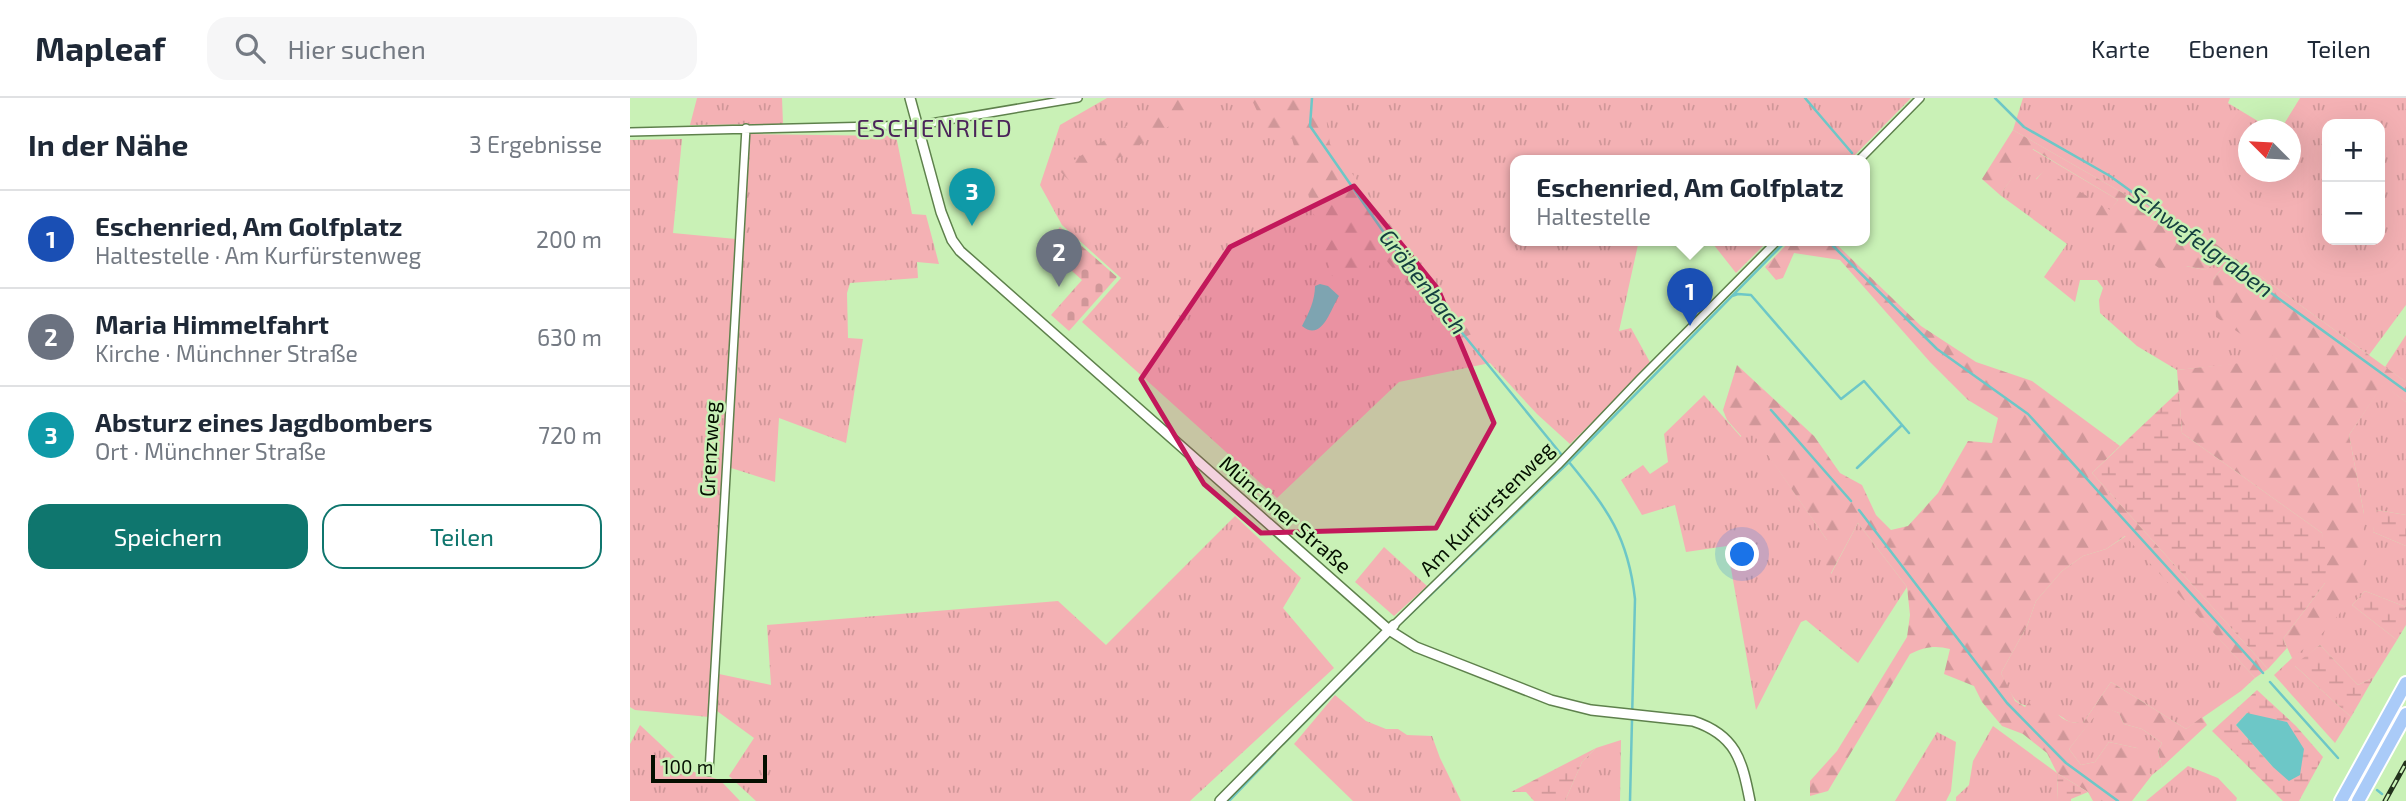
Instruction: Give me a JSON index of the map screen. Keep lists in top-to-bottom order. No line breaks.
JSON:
{"streets":{"street":["Grenzweg","Am Kurfürstenweg","Münchner Straße"]},"crossings":[["Am Kurfürstenweg","Münchner Straße"]],"districts":["ESCHENRIED"],"water":["Schwefelgraben","Gröbenbach"],"scale_bar":"100 m","north":"top left","page":{"header":"Mapleaf","search":"Hier suchen","nav":["Karte","Ebenen","Teilen"],"heading":["In der Nähe","3 Ergebnisse"],"map_buttons":["+","−"],"popup":["Eschenried, Am Golfplatz","Haltestelle"],"pins":["3","2","1"],"list":[{"mark":"1","name":"Eschenried, Am Golfplatz","note":"Haltestelle · Am Kurfürstenweg","value":"200 m"},{"mark":"2","name":"Maria Himmelfahrt","note":"Kirche · Münchner Straße","value":"630 m"},{"mark":"3","name":"Absturz eines Jagdbombers","note":"Ort · Münchner Straße","value":"720 m"}],"buttons":["Speichern","Teilen"],"scale":"100 m"}}
